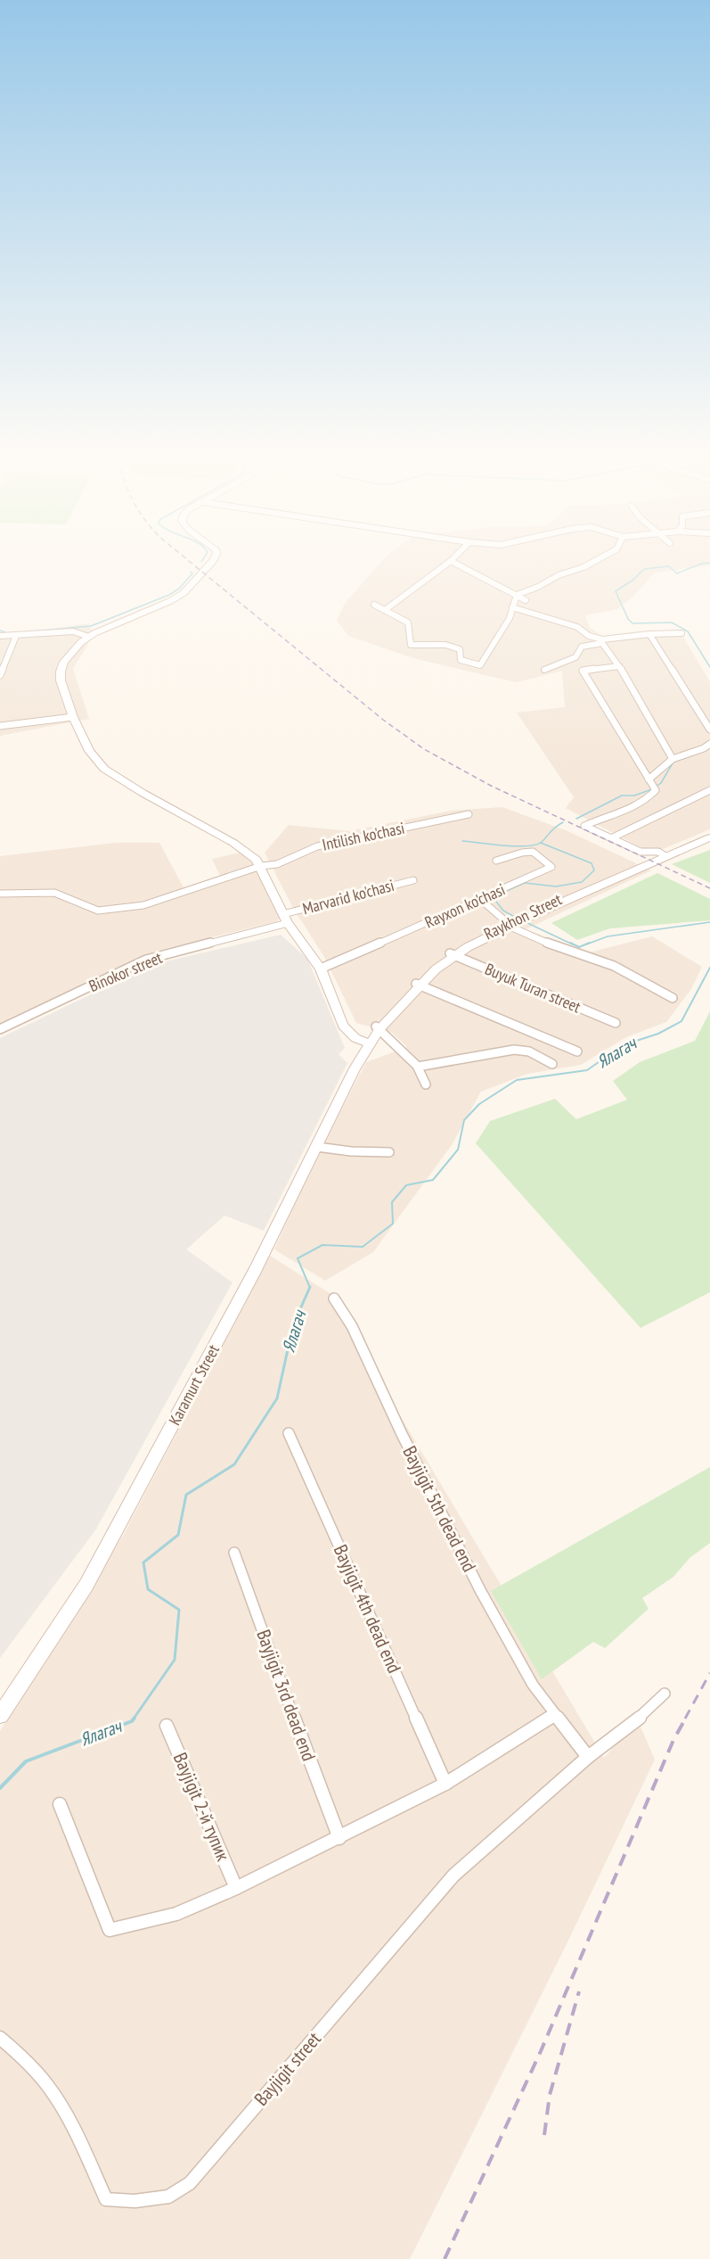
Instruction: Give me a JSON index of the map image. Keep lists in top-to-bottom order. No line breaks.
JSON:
{"streets":{"main road":["Raykhon Street","Karamurt Street"],"street":["Intilish ko'chasi","Marvarid ko'chasi","Rayxon ko'chasi","Binokor street","Buyuk Turan street","Bayjigit 5th dead end","Bayjigit 4th dead end","Bayjigit 3rd dead end","Bayjigit 2-й тупик","Bayjigit street"]},"crossings":[["Marvarid ko'chasi","Binokor street"],["Raykhon Street","Buyuk Turan street"],["Raykhon Street","Karamurt Street"],["Bayjigit 5th dead end","Bayjigit street"]],"water":["Ялагач"]}
